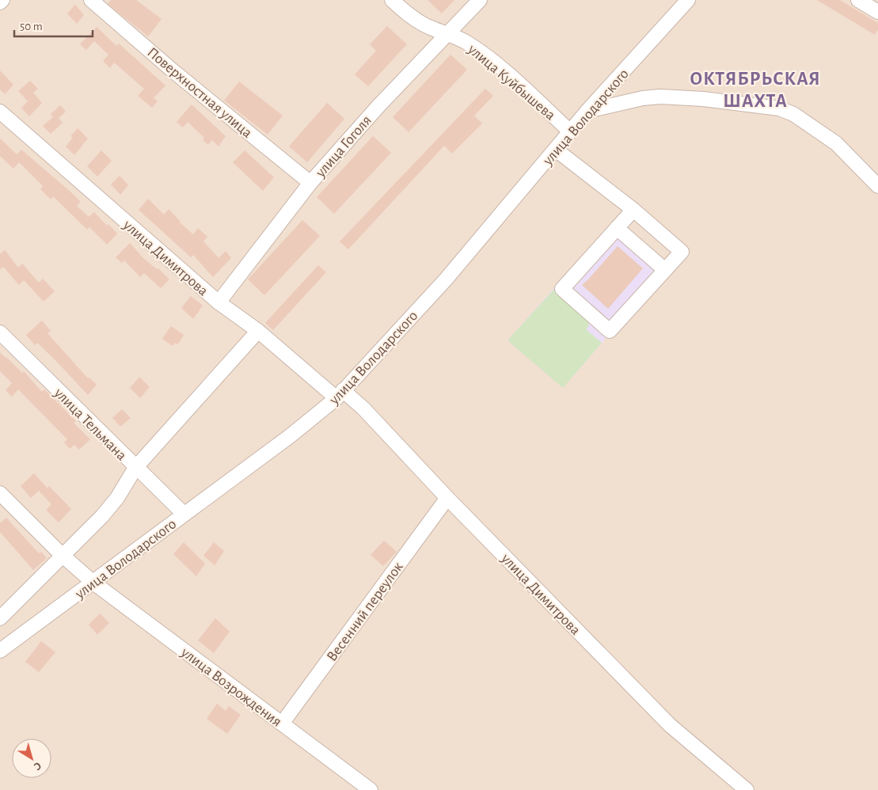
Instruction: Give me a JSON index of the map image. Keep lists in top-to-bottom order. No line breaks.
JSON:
{"streets":{"street":["улица Куйбышева","Поверхностная улица","улица Володарского","улица Гоголя","улица Димитрова","улица Тельмана","Весенний переулок","улица Возрождения"]},"crossings":[["улица Куйбышева","улица Володарского"],["улица Куйбышева","улица Гоголя"],["Поверхностная улица","улица Гоголя"],["улица Володарского","улица Димитрова"],["улица Володарского","улица Тельмана"],["улица Володарского","улица Возрождения"],["улица Гоголя","улица Димитрова"],["улица Димитрова","Весенний переулок"],["Весенний переулок","улица Возрождения"]],"districts":["ОКТЯБРЬСКАЯ ШАХТА"],"scale_bar":"50 m","north":"bottom right"}
